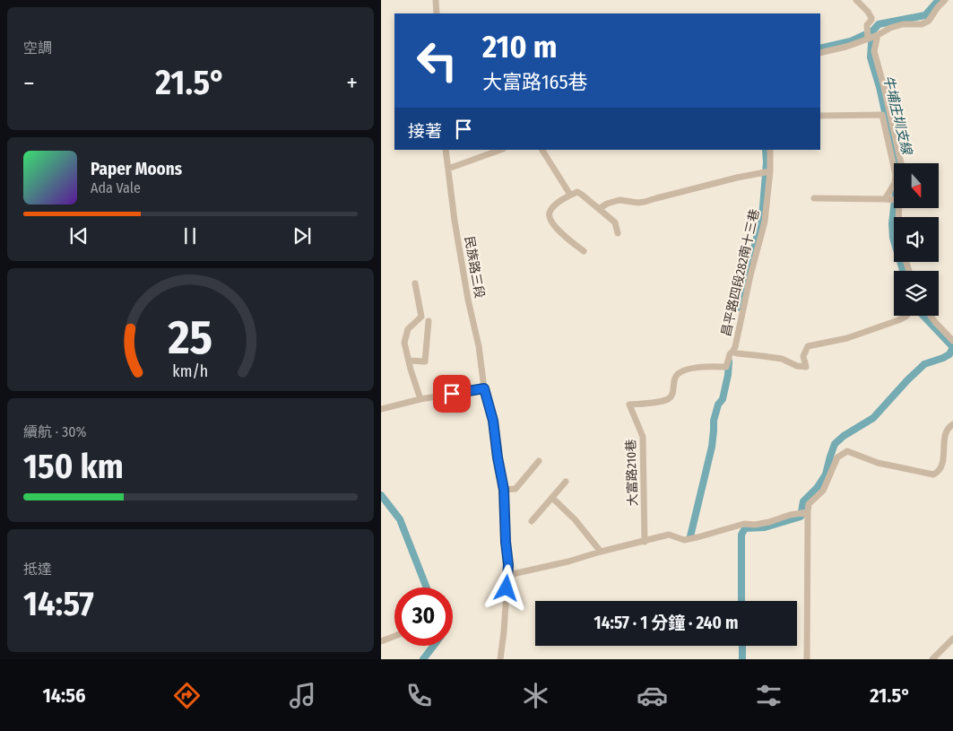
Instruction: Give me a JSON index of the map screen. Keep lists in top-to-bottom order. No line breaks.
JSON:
{"streets":{"street":["民族路三段","昌平路四段282南十三巷","大富路210巷"]},"crossings":[["昌平路四段282南十三巷","大富路210巷"]],"water":["牛埔庄圳支線"],"north":"bottom","page":{"tile":["空調",["續航 · 30%","150 km"],["抵達","14:57"]],"turn":["210 m","大富路165巷"],"heat":["−","21.5°","+"],"then":"接著","song":["Paper Moons","Ada Vale"],"limit":"30","trip":"14:57 · 1 分鐘 · 240 m","tabs":["14:56","21.5°"],"gauge":["25","km/h"]}}
